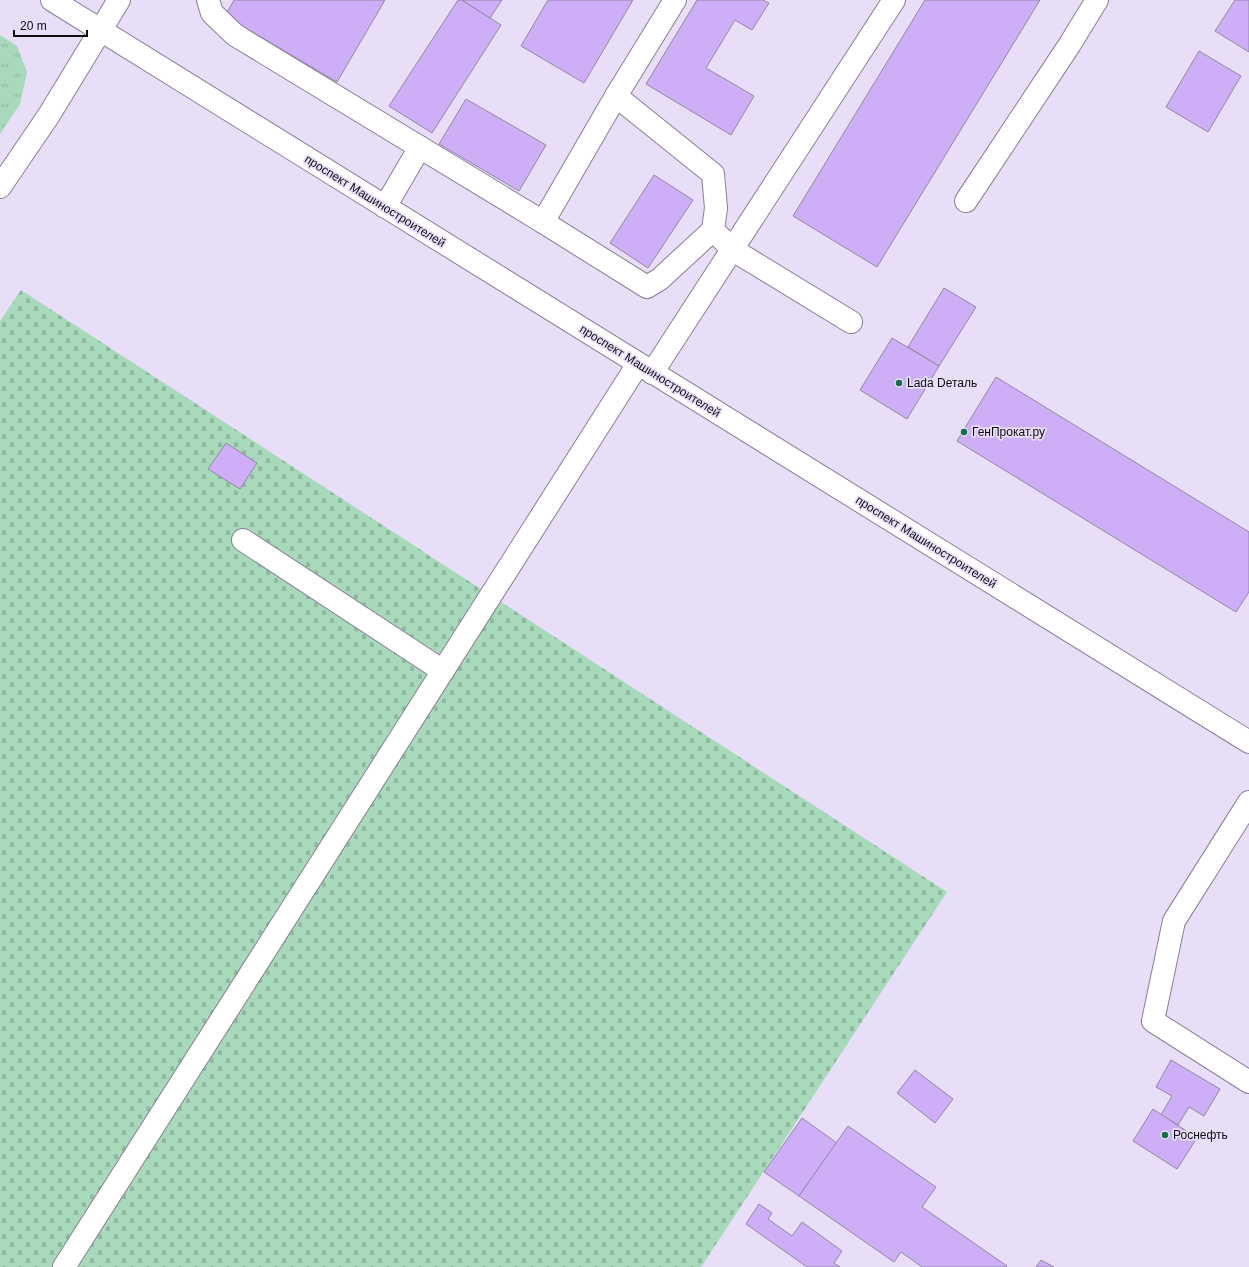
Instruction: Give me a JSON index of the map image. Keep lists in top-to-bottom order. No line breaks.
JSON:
{"streets":{"main road":["проспект Машиностроителей"]},"places":["Lada Dеталь","ГенПрокат.ру","Роснефть"],"scale_bar":"20 m"}
